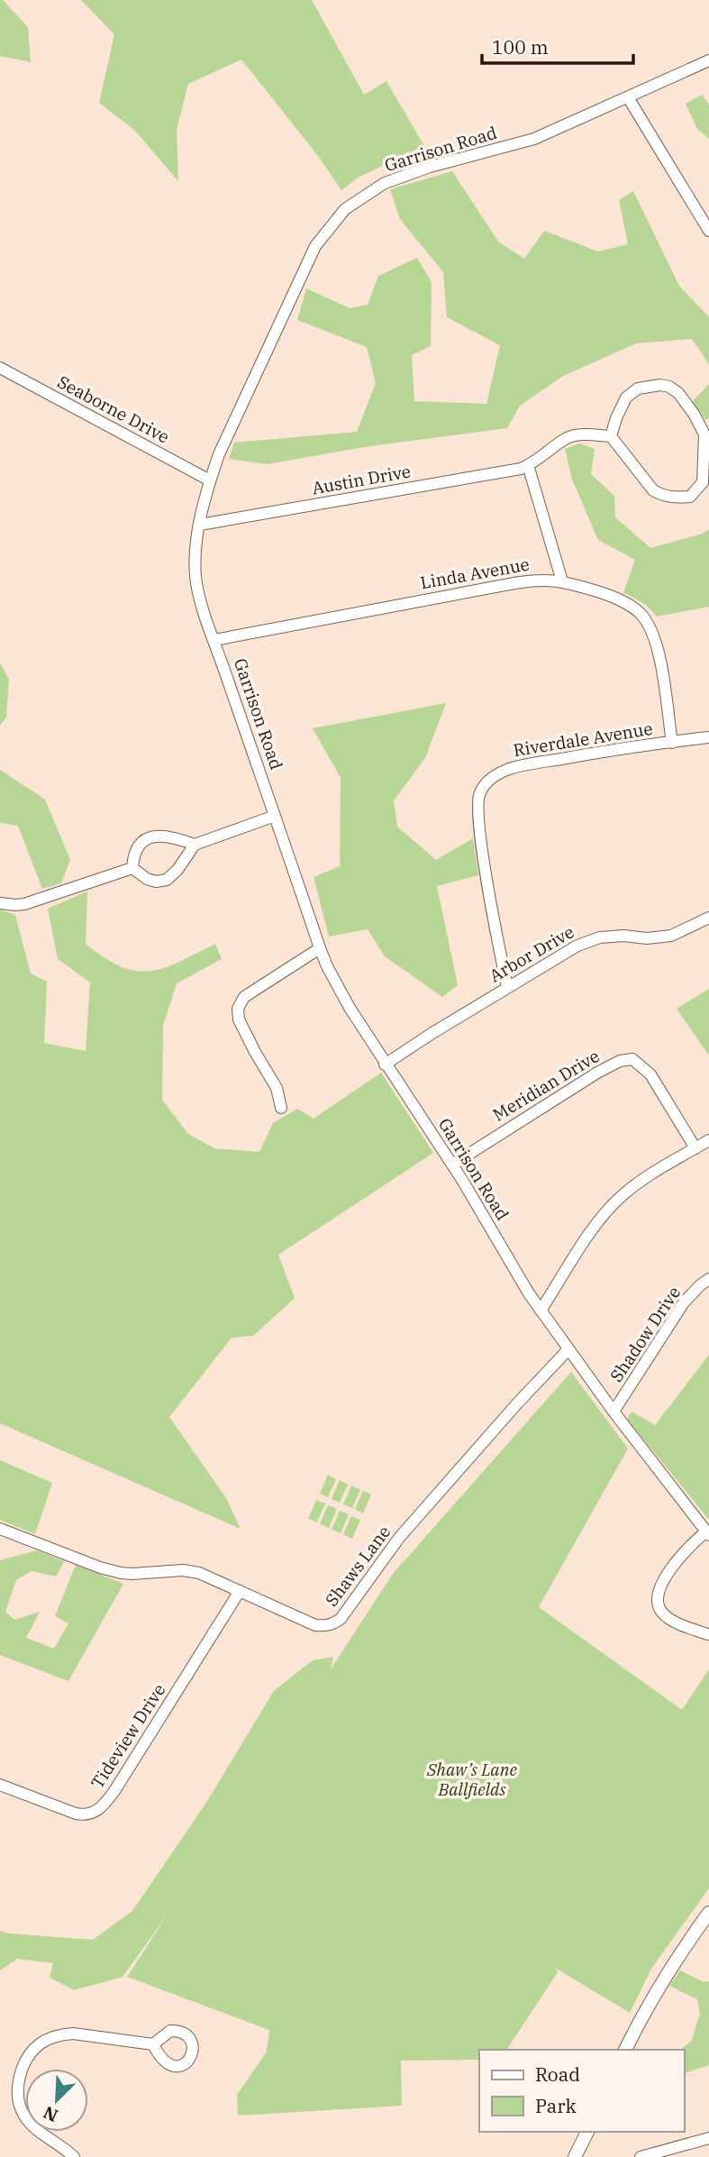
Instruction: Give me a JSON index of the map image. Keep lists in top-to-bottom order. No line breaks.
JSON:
{"streets":{"street":["Garrison Road","Seaborne Drive","Austin Drive","Linda Avenue","Riverdale Avenue","Arbor Drive","Meridian Drive","Shadow Drive","Shaws Lane","Tideview Drive"]},"crossings":[["Garrison Road","Seaborne Drive"],["Garrison Road","Austin Drive"],["Garrison Road","Linda Avenue"],["Garrison Road","Arbor Drive"],["Garrison Road","Meridian Drive"],["Garrison Road","Shadow Drive"],["Garrison Road","Shaws Lane"],["Linda Avenue","Riverdale Avenue"],["Riverdale Avenue","Arbor Drive"],["Shaws Lane","Tideview Drive"]],"parks":["Shaw’s Lane Ballfields"],"legend":["Road","Park"],"scale_bar":"100 m","north":"bottom left"}
